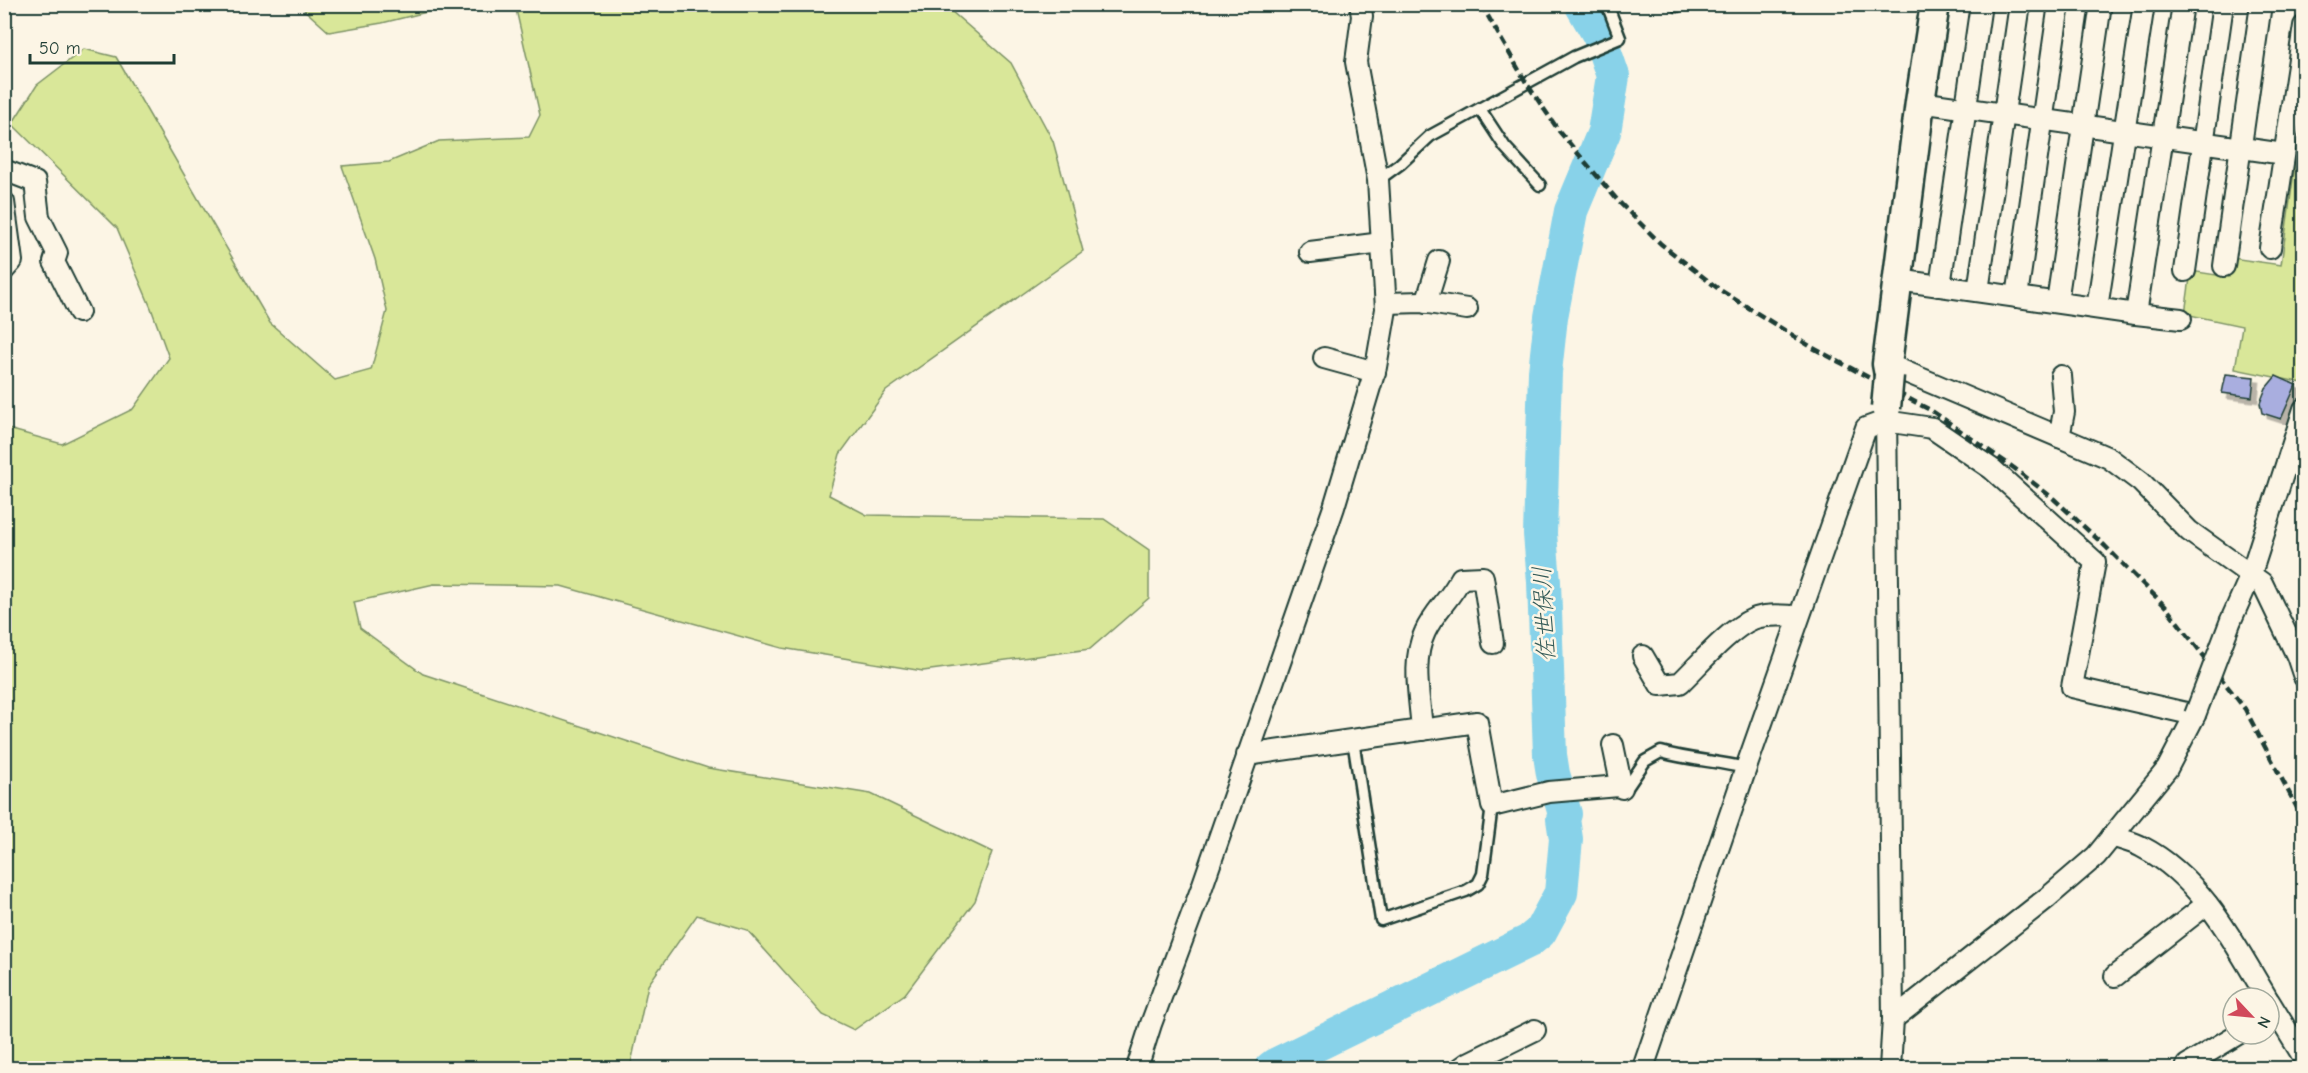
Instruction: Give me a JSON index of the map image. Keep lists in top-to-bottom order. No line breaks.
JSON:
{"water":["佐世保川"],"scale_bar":"50 m","north":"bottom right"}
